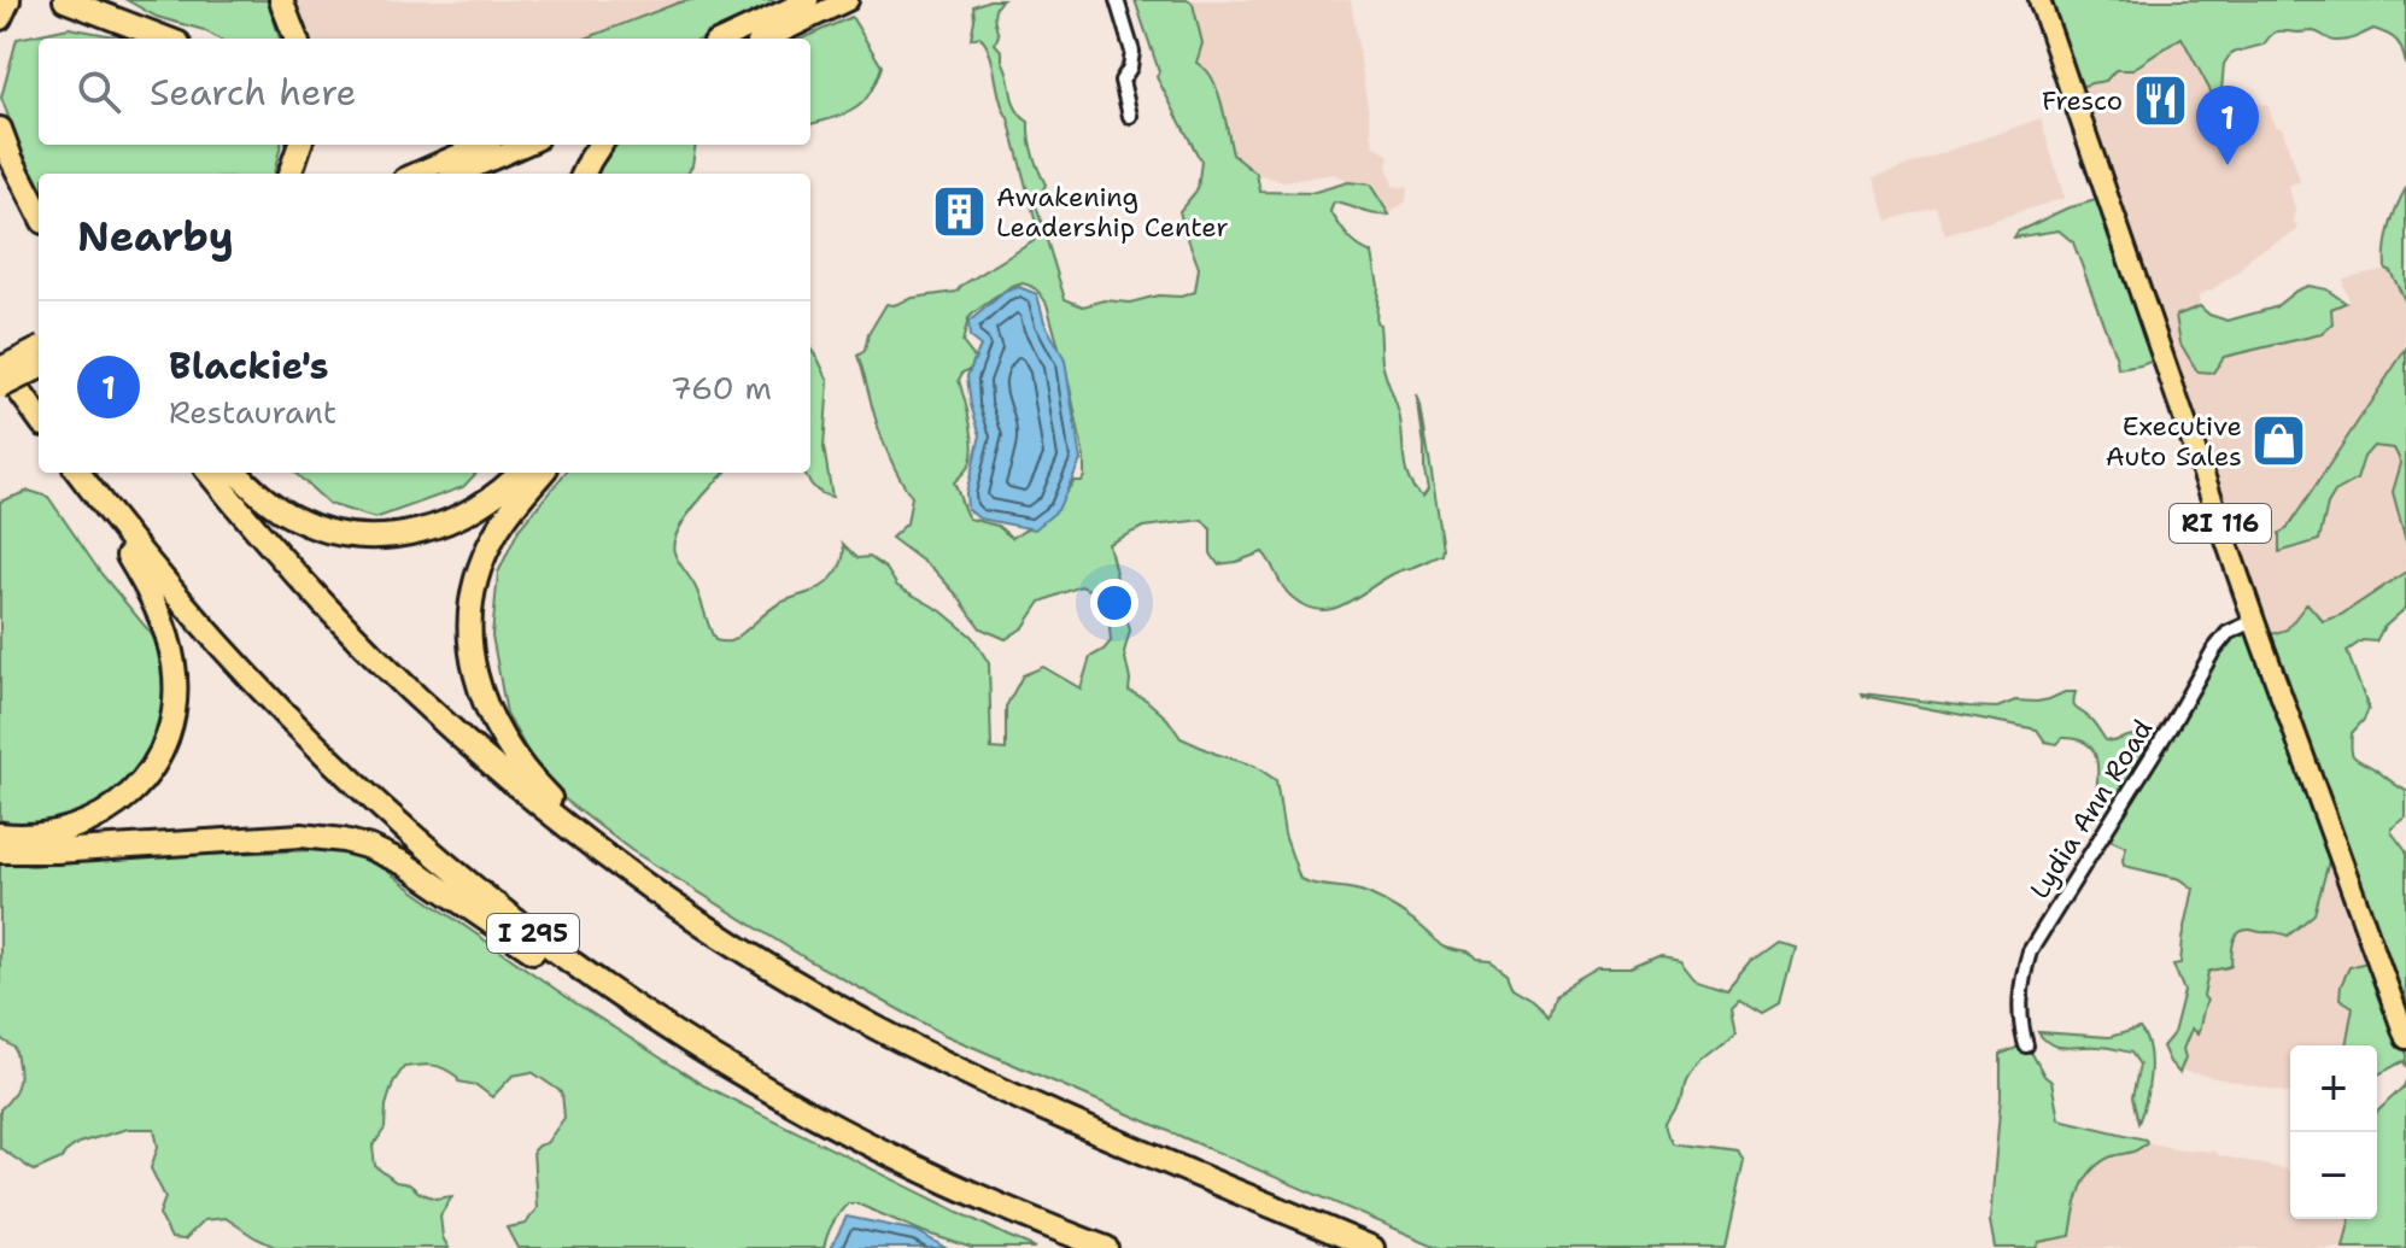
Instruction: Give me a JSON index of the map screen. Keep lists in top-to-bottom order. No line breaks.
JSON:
{"streets":{"highway":["I 295"],"main road":["RI 116"],"street":["Lydia Ann Road"]},"crossings":[["RI 116","Lydia Ann Road"]],"places":{"restaurant":["Fresco"],"building":["Awakening Leadership Center"],"shop":["Executive Auto Sales"]},"page":{"search":"Search here","pins":"1","heading":"Nearby","list":[{"mark":"1","name":"Blackie's","note":"Restaurant","value":"760 m"}],"map_buttons":["+","−"]}}
